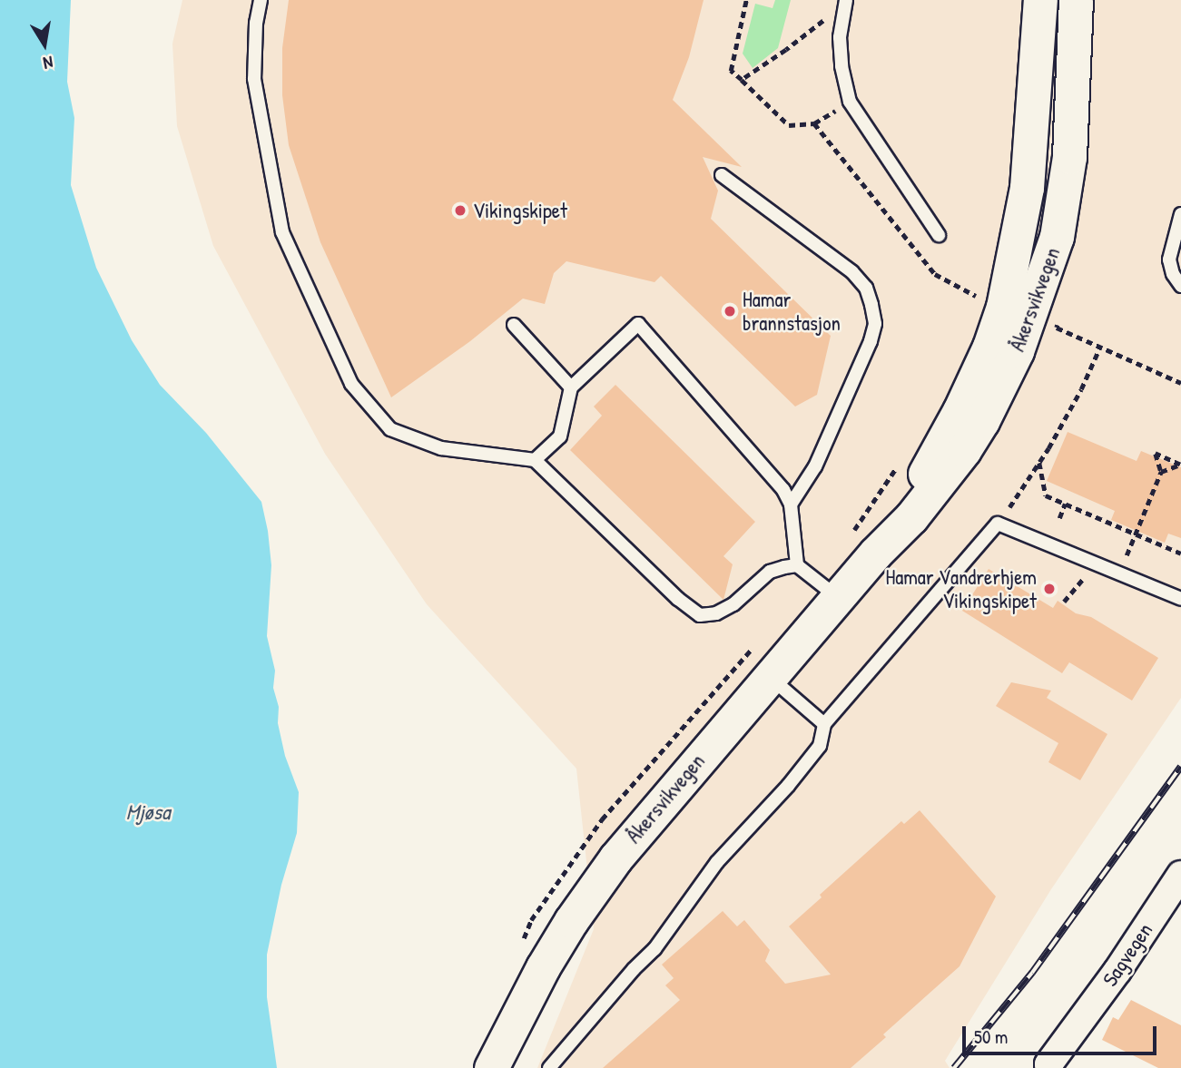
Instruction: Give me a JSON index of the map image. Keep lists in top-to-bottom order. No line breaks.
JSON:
{"streets":{"street":["Åkersvikvegen","Sagvegen"]},"water":["Mjøsa"],"places":["Vikingskipet","Hamar brannstasjon","Hamar Vandrerhjem Vikingskipet"],"scale_bar":"50 m","north":"bottom"}
